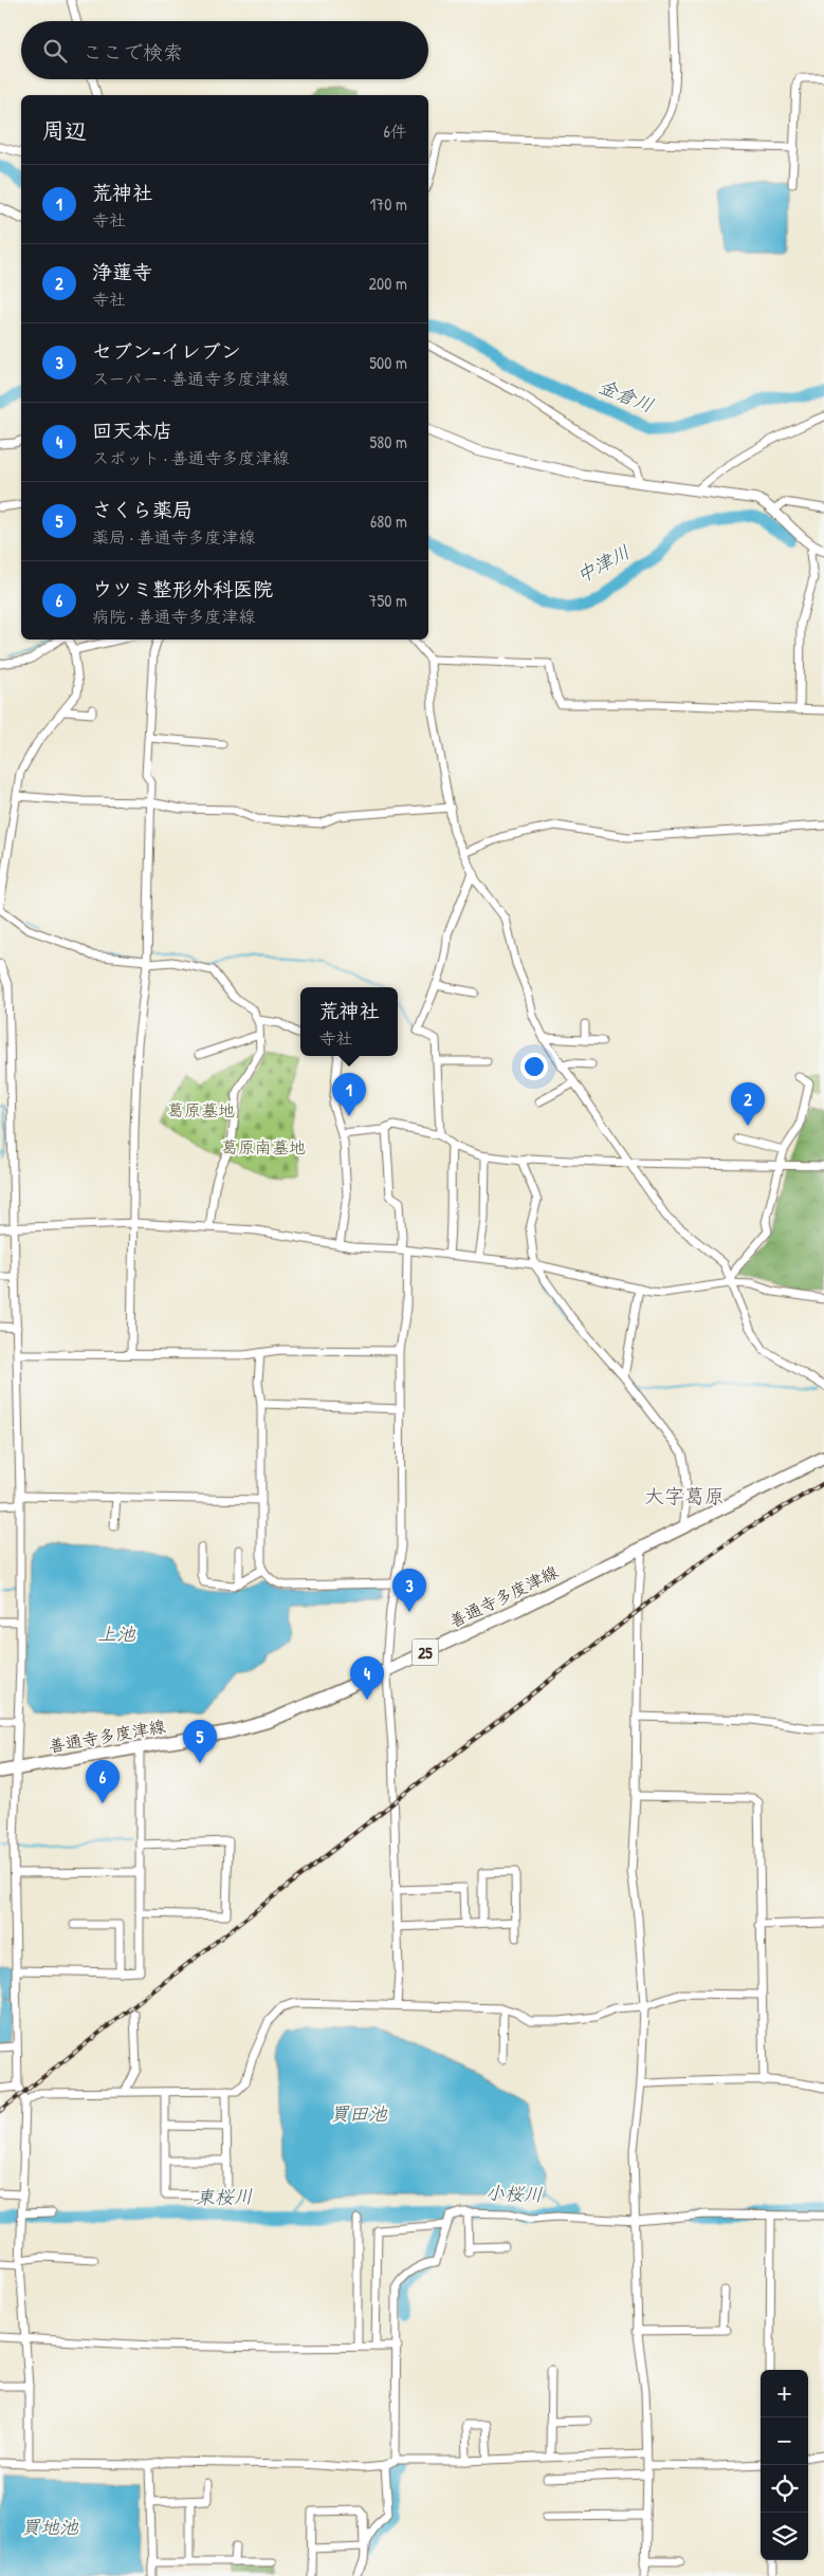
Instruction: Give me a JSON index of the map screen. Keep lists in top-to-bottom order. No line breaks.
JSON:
{"streets":{"main road":["善通寺多度津線","25"]},"districts":["大字葛原"],"water":["金倉川","中津川","上池","買田池","小桜川","東桜川","買地池"],"parks":["葛原墓地","葛原南墓地"],"page":{"search":"ここで検索","heading":["周辺","6件"],"list":[{"mark":"1","name":"荒神社","note":"寺社","value":"170 m"},{"mark":"2","name":"浄蓮寺","note":"寺社","value":"200 m"},{"mark":"3","name":"セブン-イレブン","note":"スーパー · 善通寺多度津線","value":"500 m"},{"mark":"4","name":"回天本店","note":"スポット · 善通寺多度津線","value":"580 m"},{"mark":"5","name":"さくら薬局","note":"薬局 · 善通寺多度津線","value":"680 m"},{"mark":"6","name":"ウツミ整形外科医院","note":"病院 · 善通寺多度津線","value":"750 m"}],"popup":["荒神社","寺社"],"pins":["1","2","3","4","5","6"],"map_buttons":["+","−"]}}
